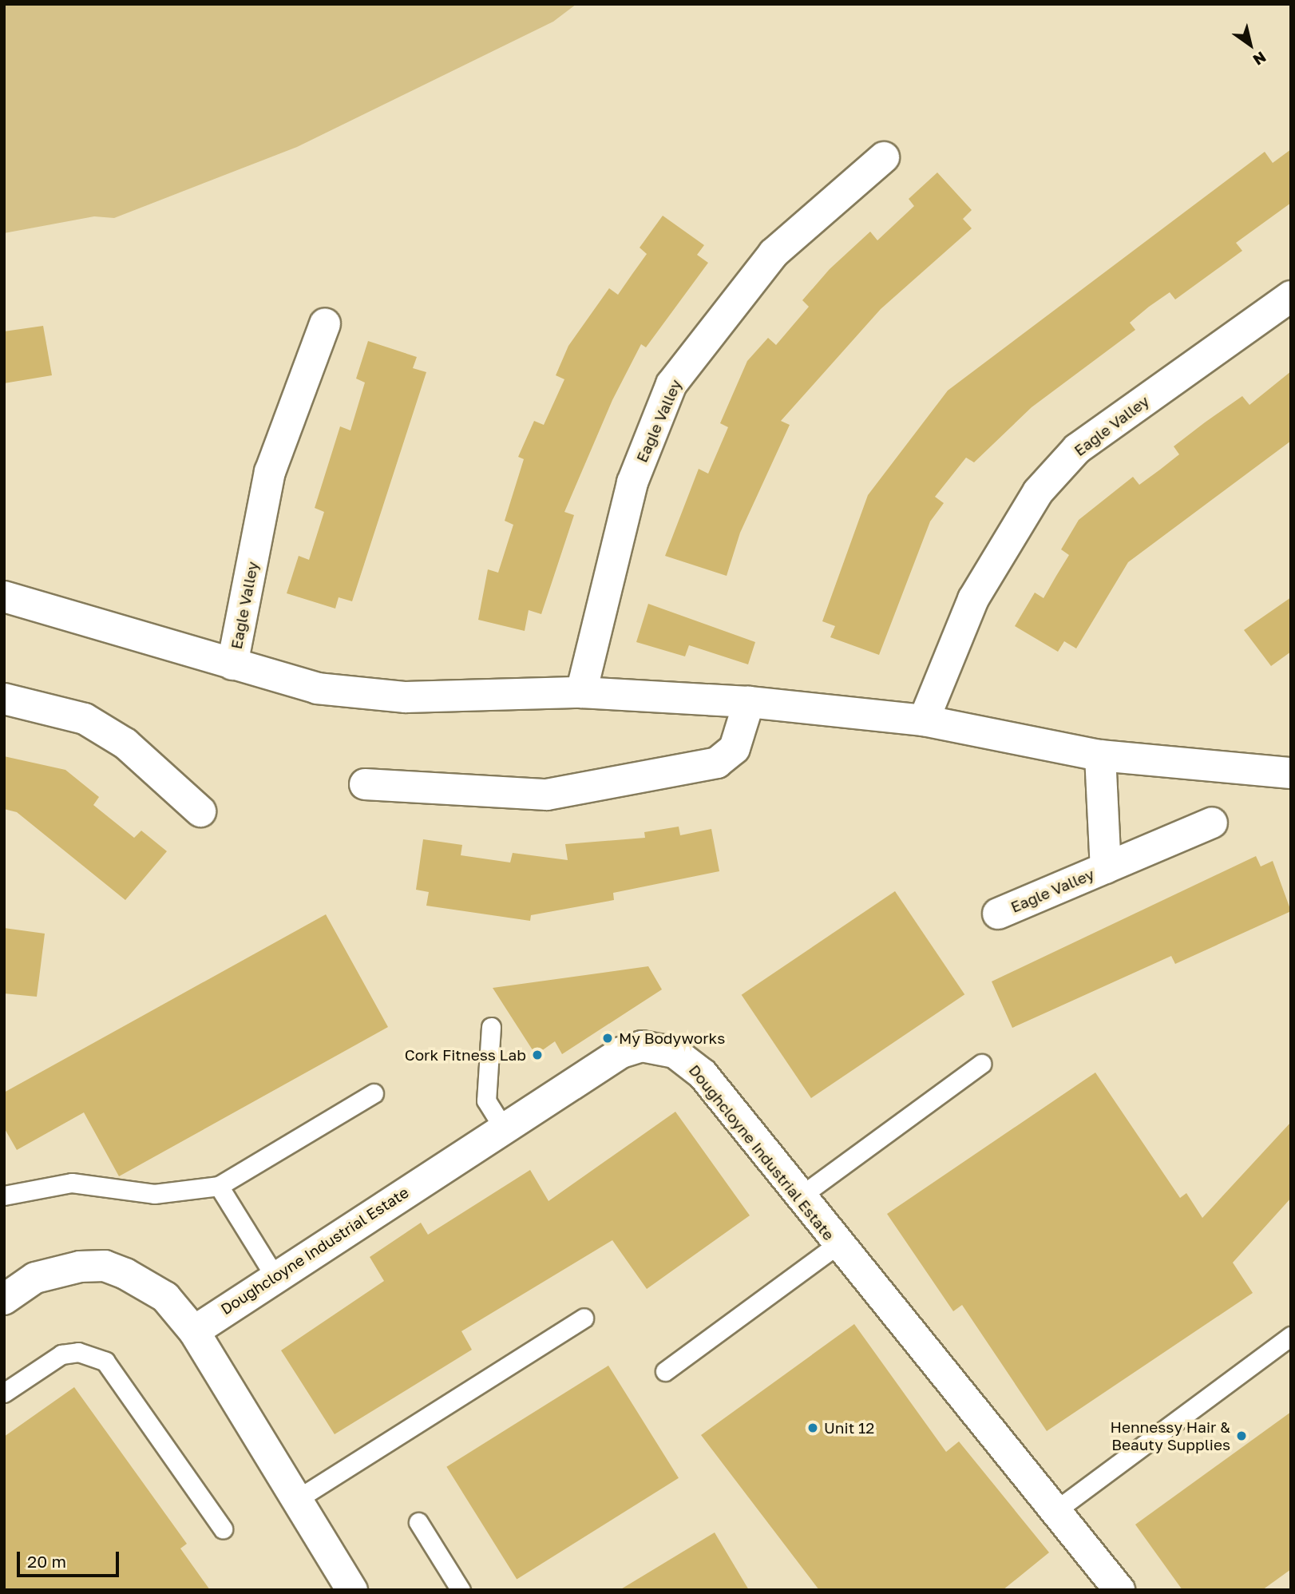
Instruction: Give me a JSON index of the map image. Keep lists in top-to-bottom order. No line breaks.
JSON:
{"streets":{"street":["Eagle Valley","Doughcloyne Industrial Estate"]},"places":["My Bodyworks","Cork Fitness Lab","Unit 12","Hennessy Hair & Beauty Supplies"],"scale_bar":"20 m","north":"bottom right"}
